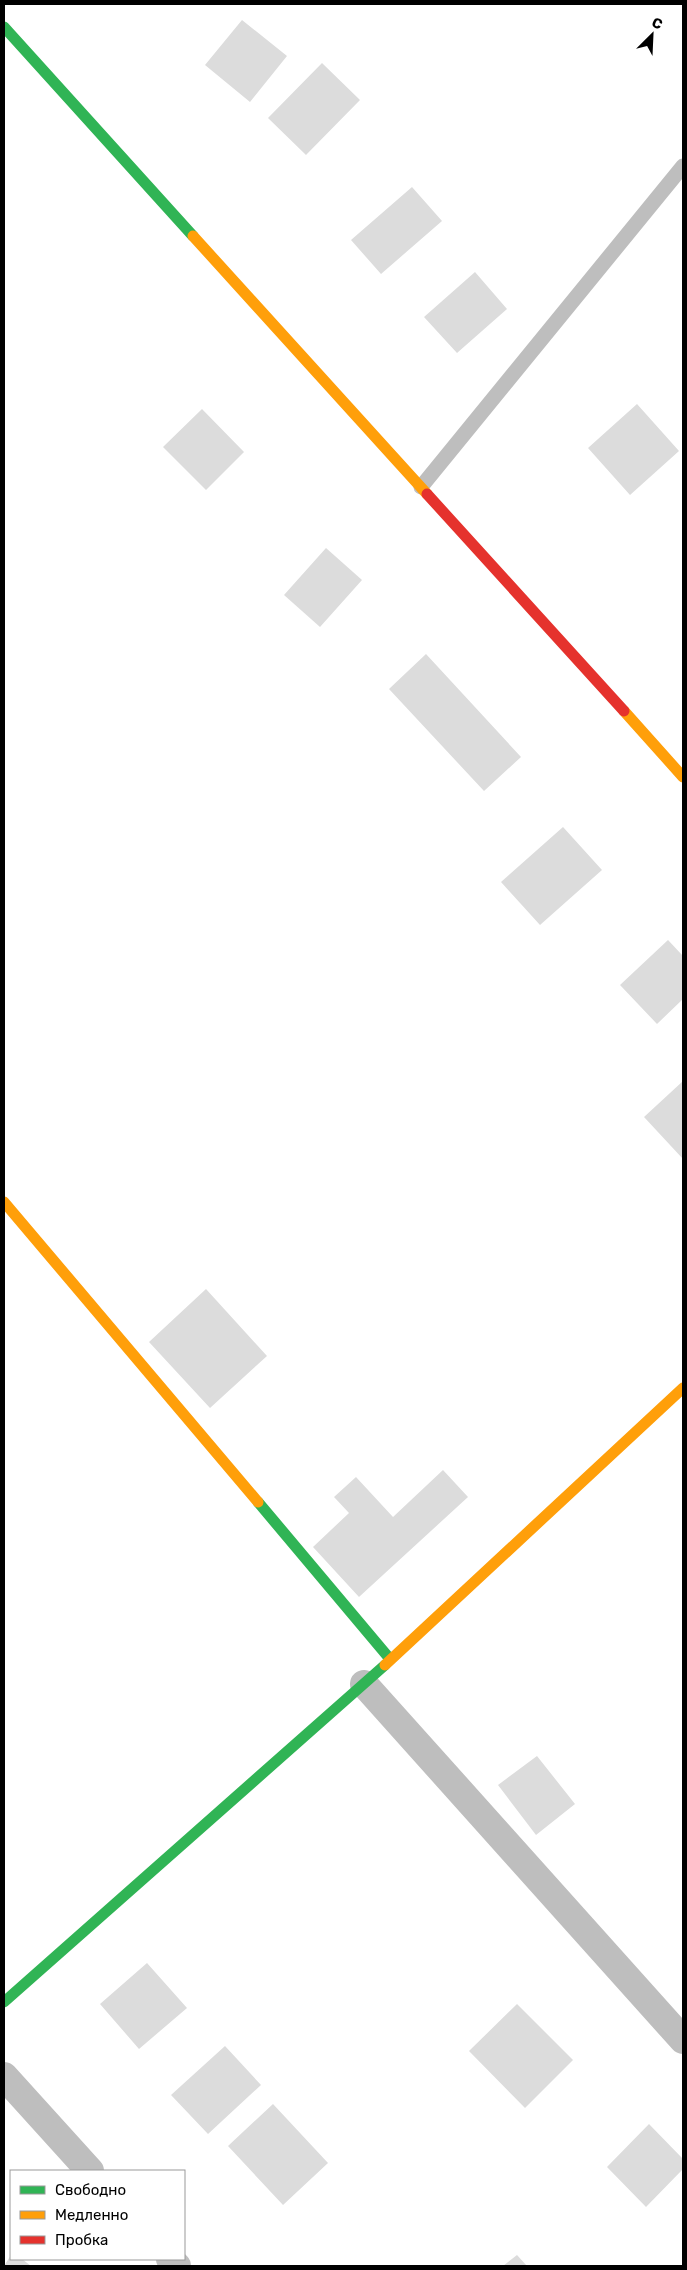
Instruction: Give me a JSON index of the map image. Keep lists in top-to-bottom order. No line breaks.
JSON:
{"legend":["Свободно","Медленно","Пробка"],"north":"top right"}
